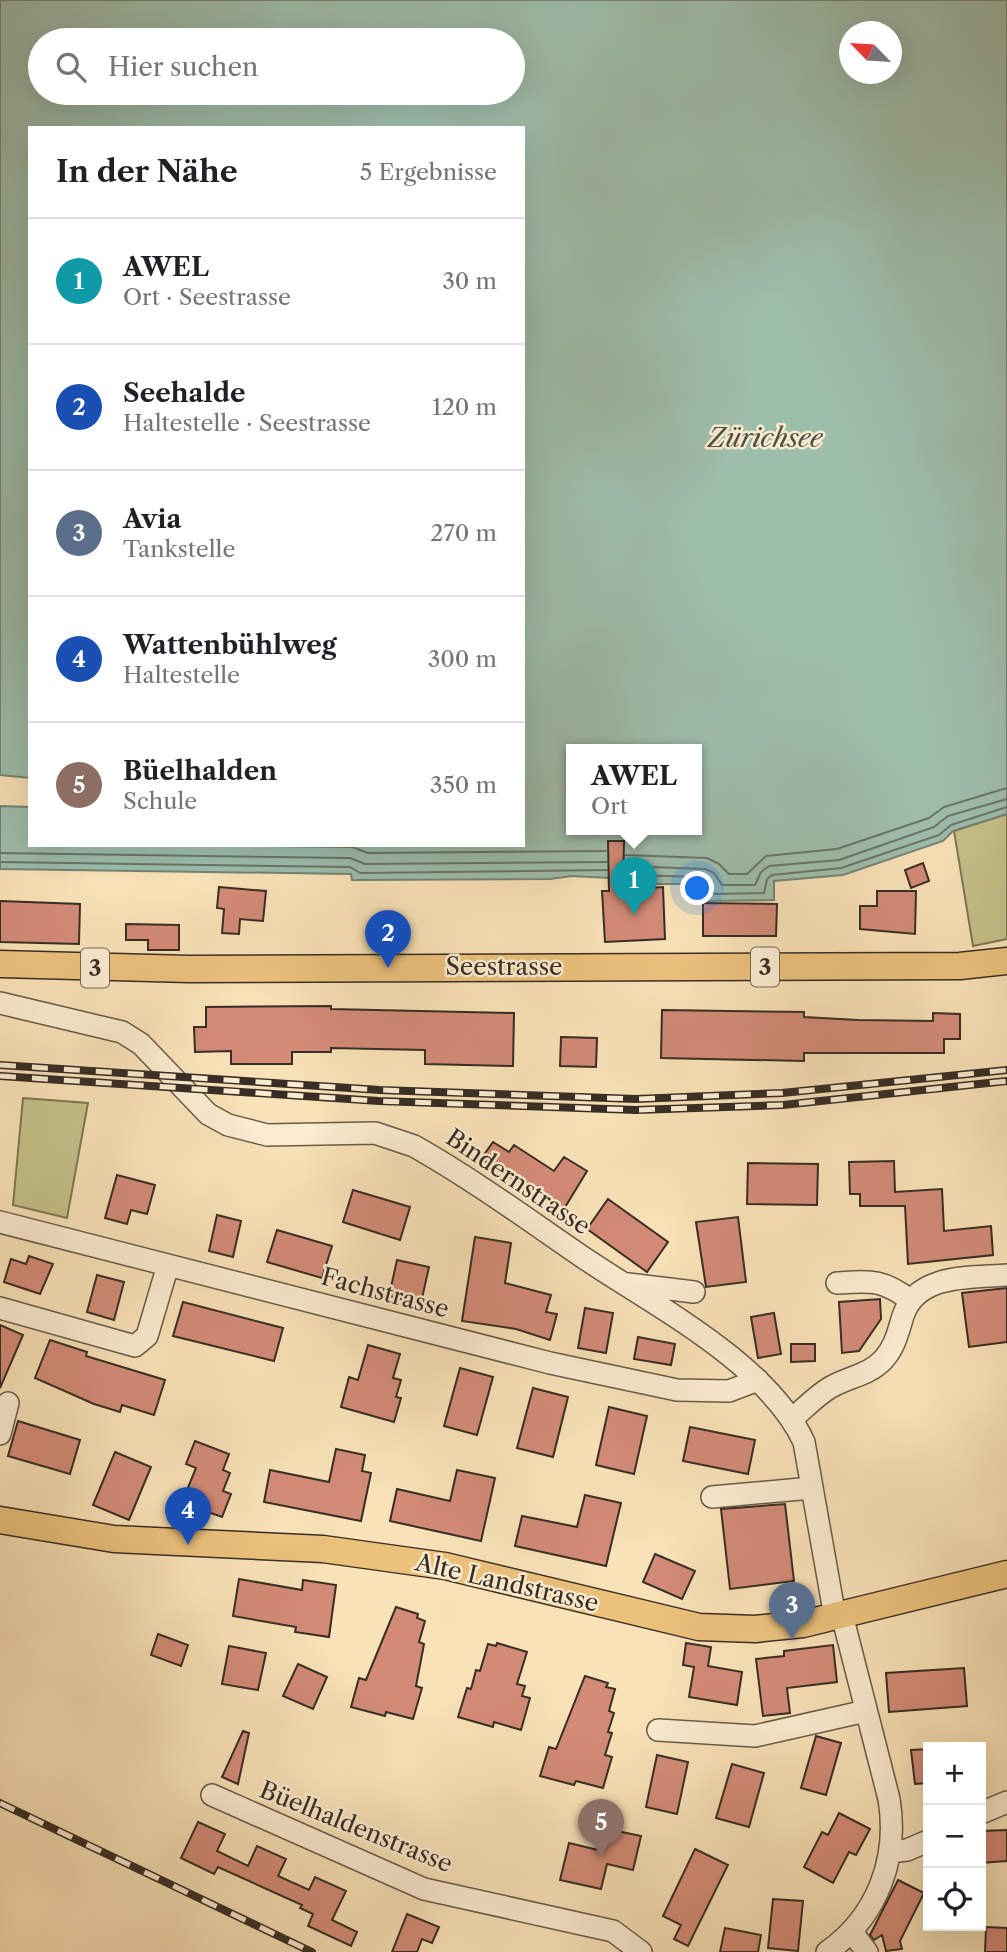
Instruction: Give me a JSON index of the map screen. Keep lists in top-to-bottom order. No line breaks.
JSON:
{"streets":{"main road":["Seestrasse","3","Alte Landstrasse"],"street":["Bindernstrasse","Fachstrasse","Büelhaldenstrasse"]},"crossings":[["Bindernstrasse","Fachstrasse"],["Bindernstrasse","Alte Landstrasse"]],"water":["Zürichsee"],"north":"top left","page":{"search":"Hier suchen","heading":["In der Nähe","5 Ergebnisse"],"list":[{"mark":"1","name":"AWEL","note":"Ort · Seestrasse","value":"30 m"},{"mark":"2","name":"Seehalde","note":"Haltestelle · Seestrasse","value":"120 m"},{"mark":"3","name":"Avia","note":"Tankstelle","value":"270 m"},{"mark":"4","name":"Wattenbühlweg","note":"Haltestelle","value":"300 m"},{"mark":"5","name":"Büelhalden","note":"Schule","value":"350 m"}],"popup":["AWEL","Ort"],"pins":["1","2","4","3","5"],"map_buttons":["+","−"]}}
